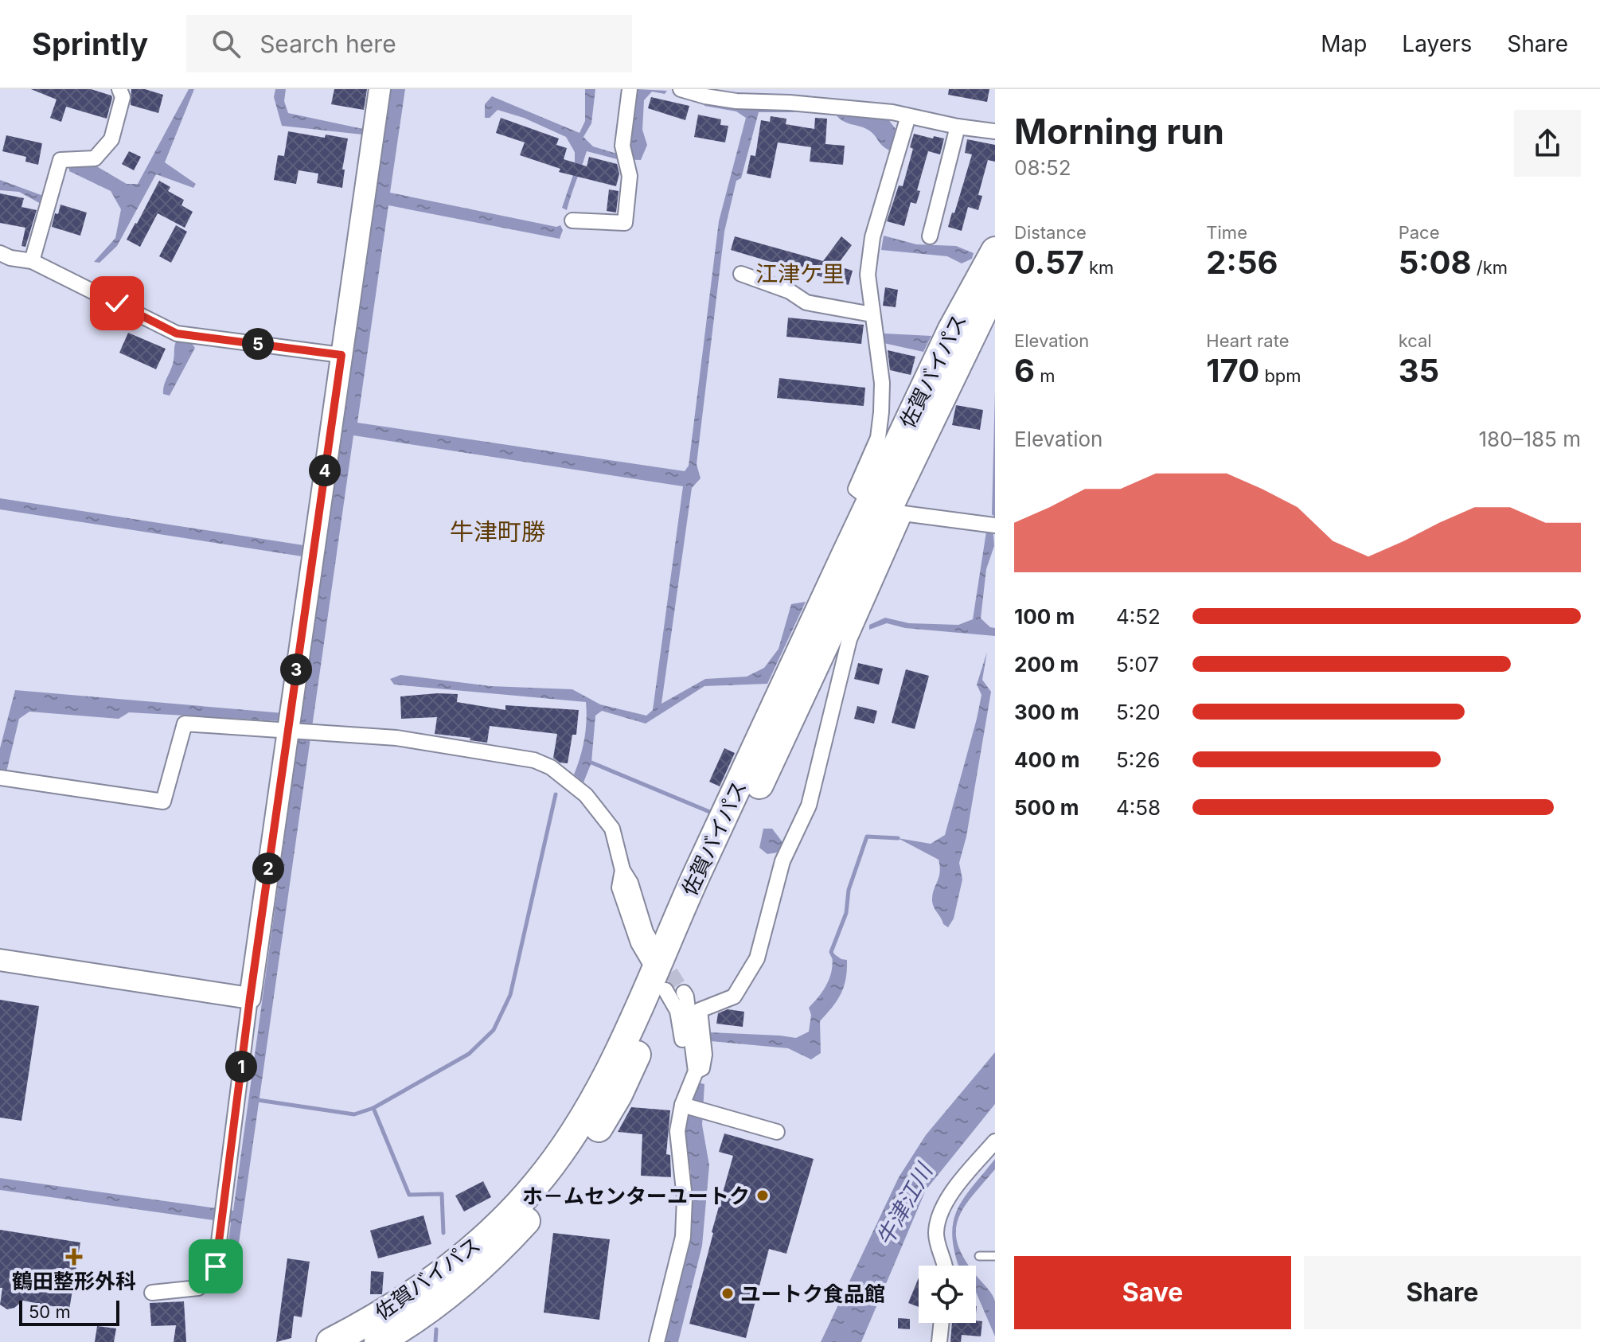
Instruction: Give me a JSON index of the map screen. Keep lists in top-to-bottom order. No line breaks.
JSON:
{"streets":{"highway":["佐賀バイパス"]},"districts":["江津ケ里","牛津町勝"],"water":["牛津江川"],"places":{"other":["ホ－ムセンターユートク","ユートク食品館"],"health":["鶴田整形外科"]},"scale_bar":"50 m","page":{"header":"Sprintly","search":"Search here","nav":["Map","Layers","Share"],"heading":["Morning run","08:52"],"stats":[["Distance","0.57 km"],["Time","2:56"],["Pace","5:08 /km"],["Elevation","6 m"],["Heart rate","170 bpm"],["kcal","35"]],"pins":["5","4","3","2","1"],"chart":["Elevation","180–185 m"],"list":[{"name":"100 m","note":"4:52"},{"name":"200 m","note":"5:07"},{"name":"300 m","note":"5:20"},{"name":"400 m","note":"5:26"},{"name":"500 m","note":"4:58"}],"buttons":["Save","Share"],"scale":"50 m"}}
